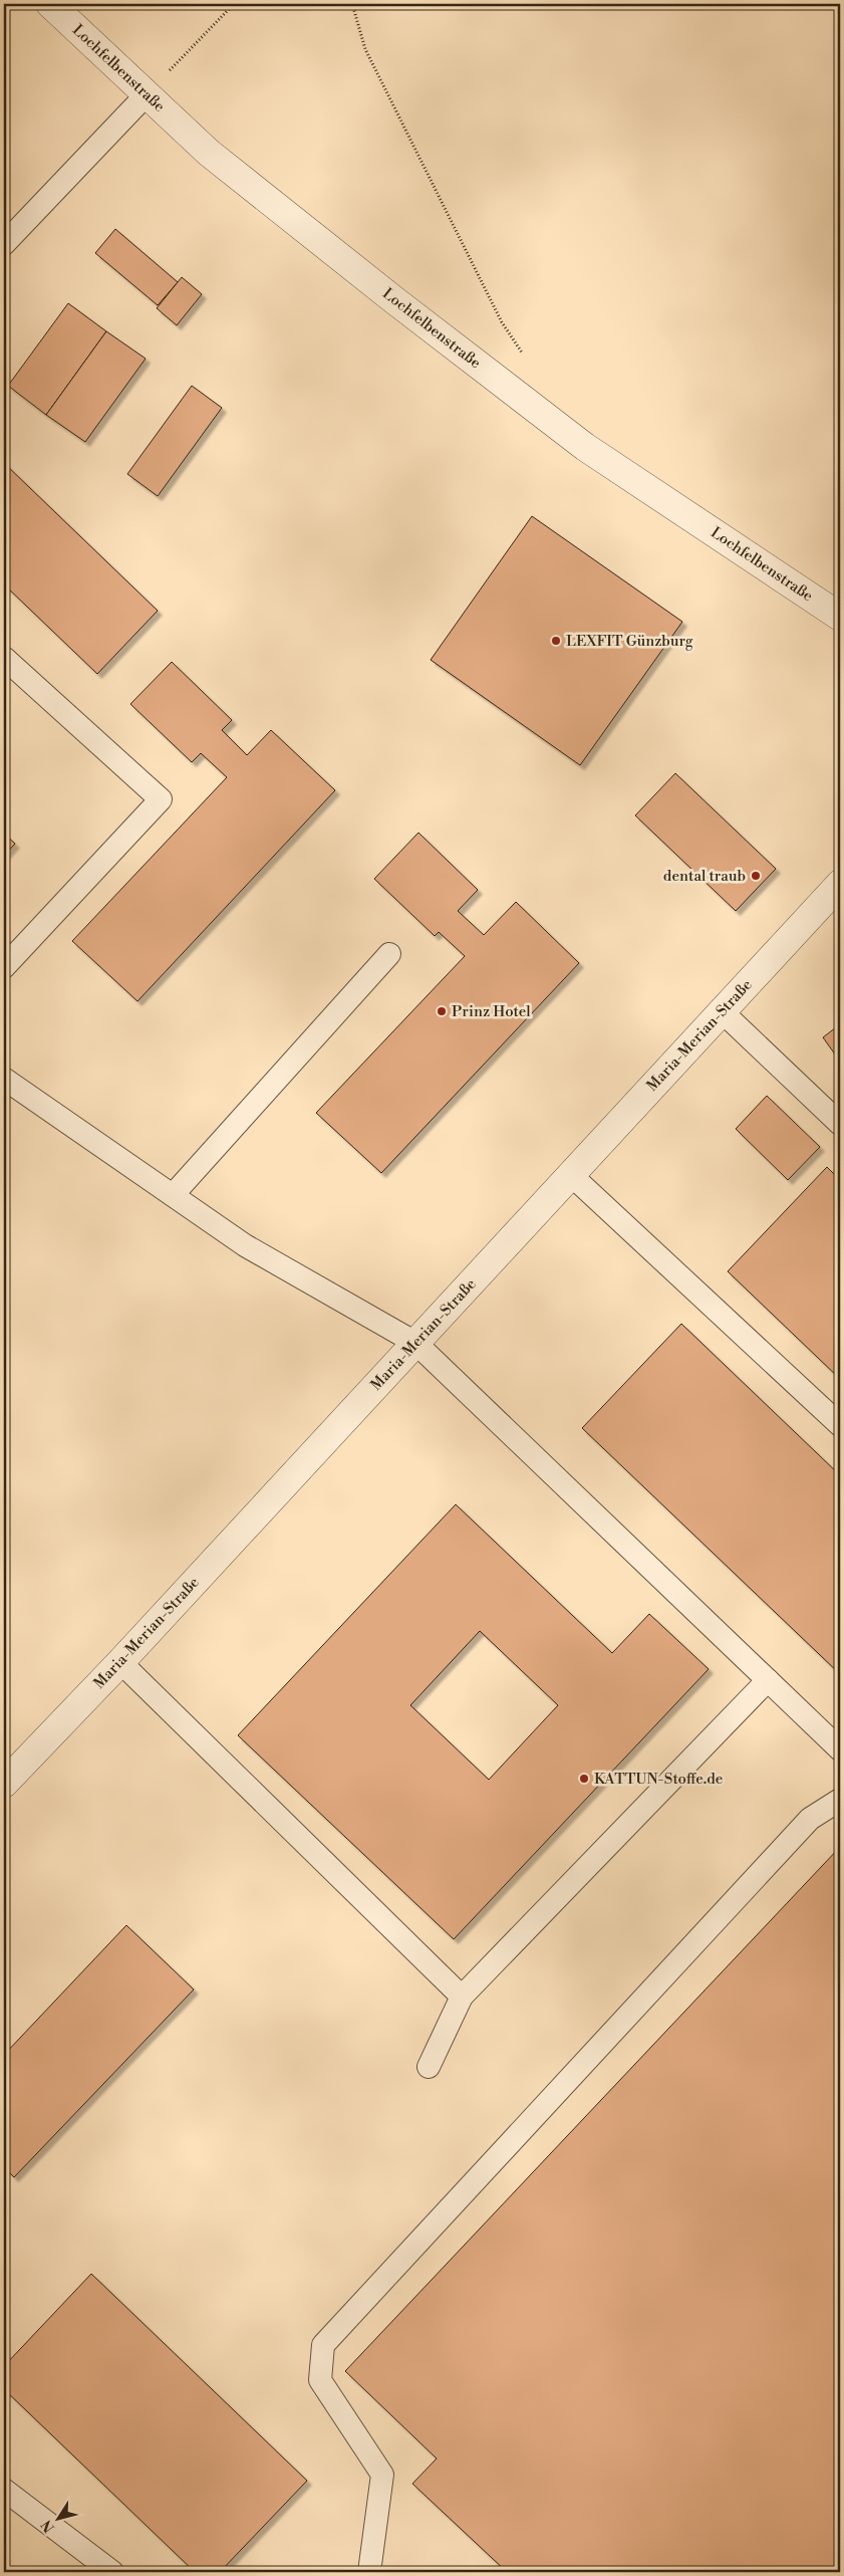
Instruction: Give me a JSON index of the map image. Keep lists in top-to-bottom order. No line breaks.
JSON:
{"streets":{"street":["Lochfelbenstraße","Maria-Merian-Straße"]},"places":["LEXFIT Günzburg","dental traub","Prinz Hotel","KATTUN-Stoffe.de"],"north":"bottom left"}
